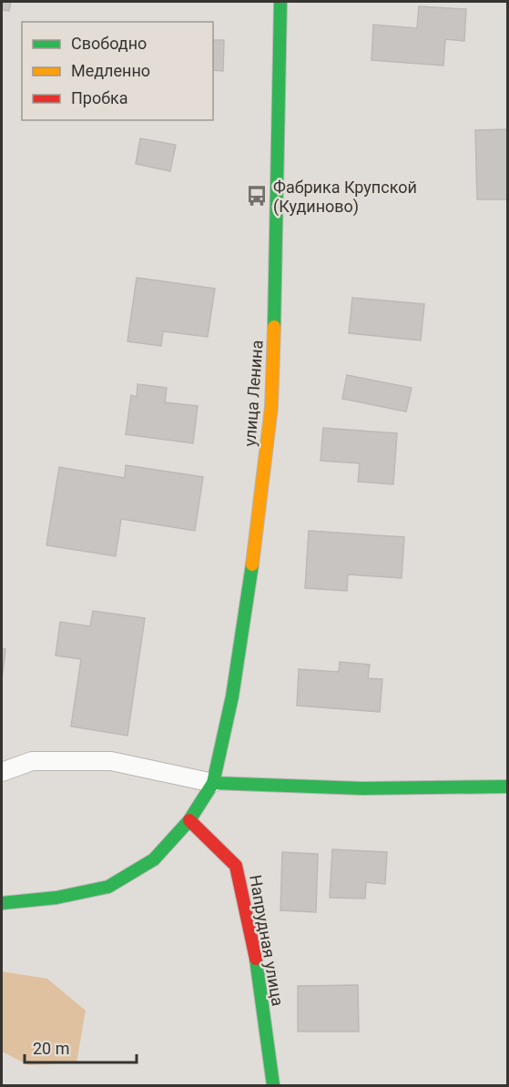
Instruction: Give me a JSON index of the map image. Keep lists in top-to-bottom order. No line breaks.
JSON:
{"streets":{"main road":["улица Ленина","Напрудная улица"]},"crossings":[["улица Ленина","Напрудная улица"]],"places":{"bus stop":["Фабрика Крупской (Кудиново)"]},"legend":["Свободно","Медленно","Пробка"],"scale_bar":"20 m"}
